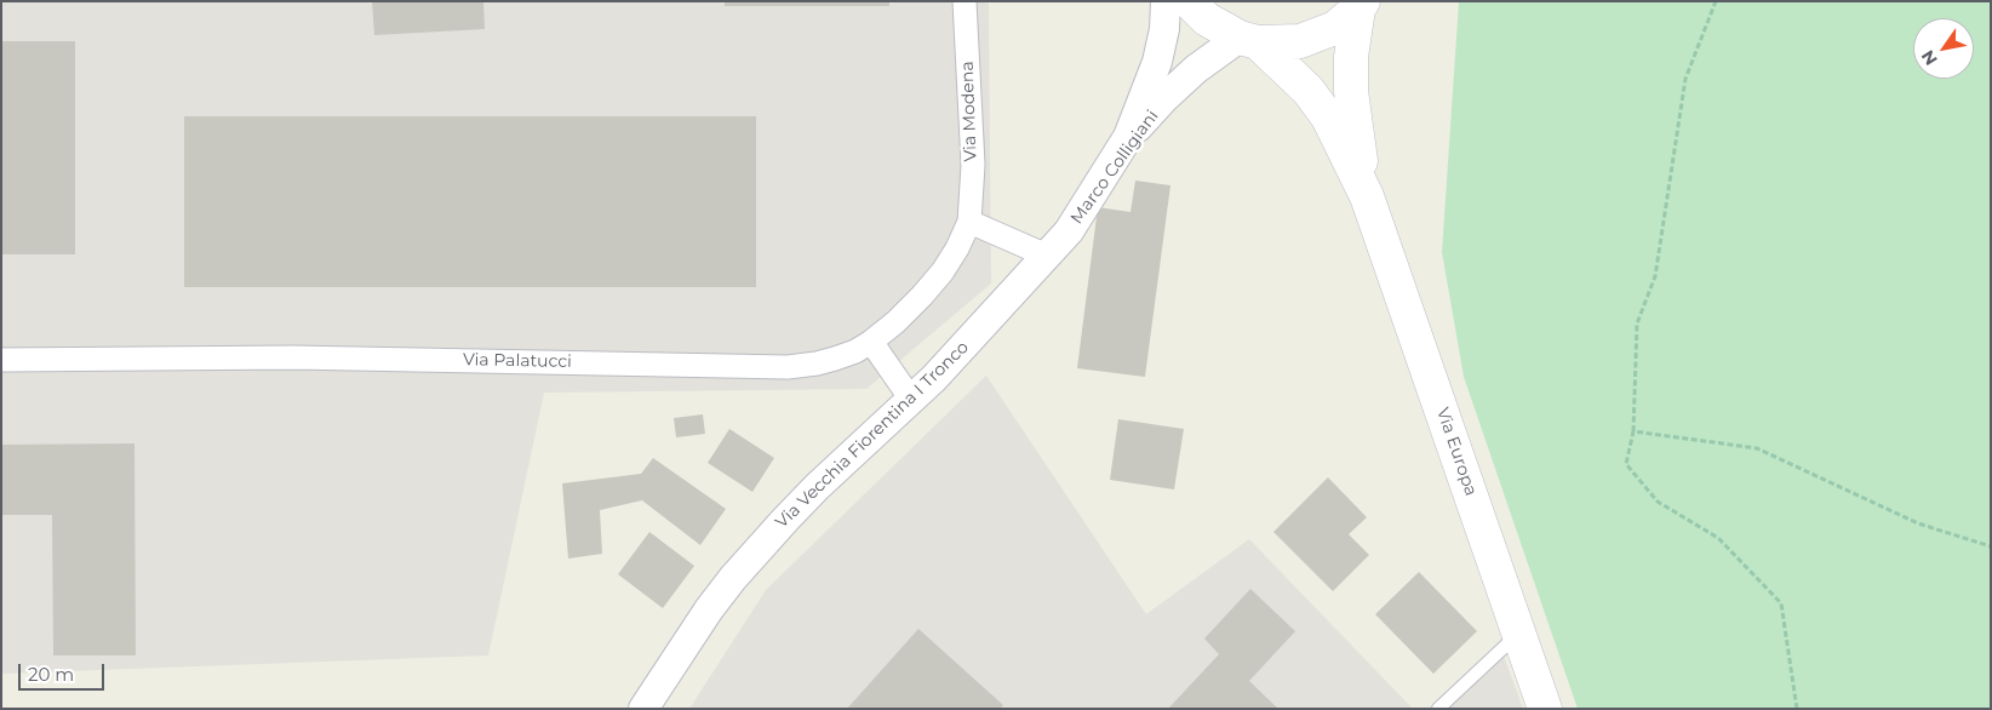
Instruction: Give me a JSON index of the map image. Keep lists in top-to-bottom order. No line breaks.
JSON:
{"streets":{"main road":["Via Europa"],"street":["Via Modena","Via Palatucci","Via Vecchia Fiorentina I Tronco"]},"crossings":[["Via Modena","Via Palatucci"],["Via Vecchia Fiorentina I Tronco","Via Europa"]],"scale_bar":"20 m","north":"bottom left"}
